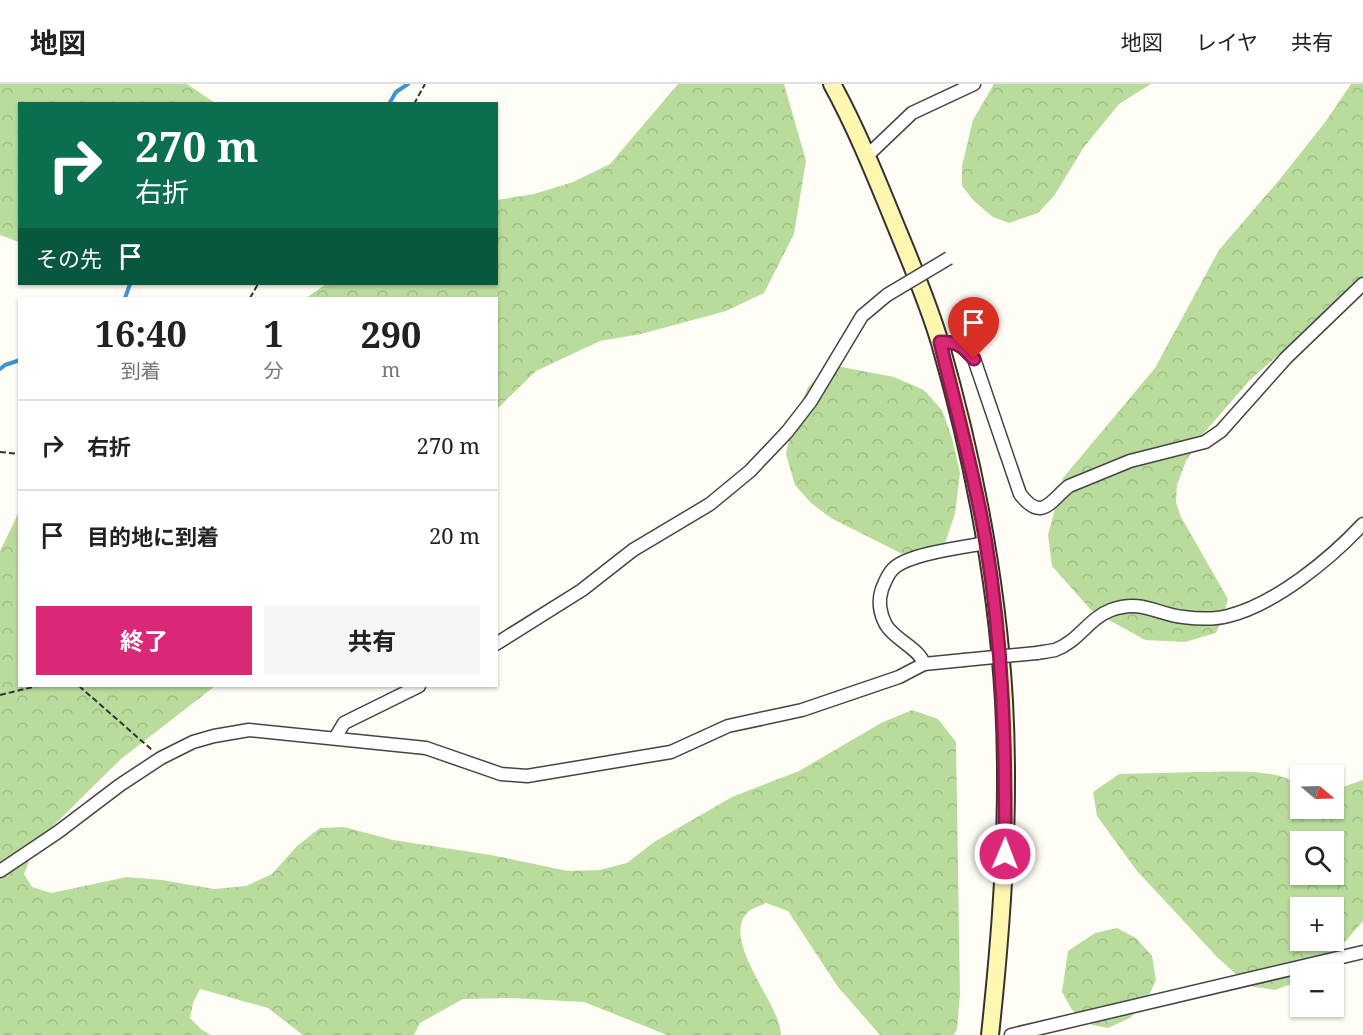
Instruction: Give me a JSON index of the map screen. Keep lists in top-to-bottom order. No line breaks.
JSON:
{"north":"right","page":{"header":"地図","nav":["地図","レイヤ","共有"],"turn":["270 m","右折"],"then":"その先","eta":["16:40","到着","1","分","290","m"],"list":[{"name":"右折","value":"270 m"},{"name":"目的地に到着","value":"20 m"}],"buttons":["終了","共有"],"map_buttons":["+","−"]}}
